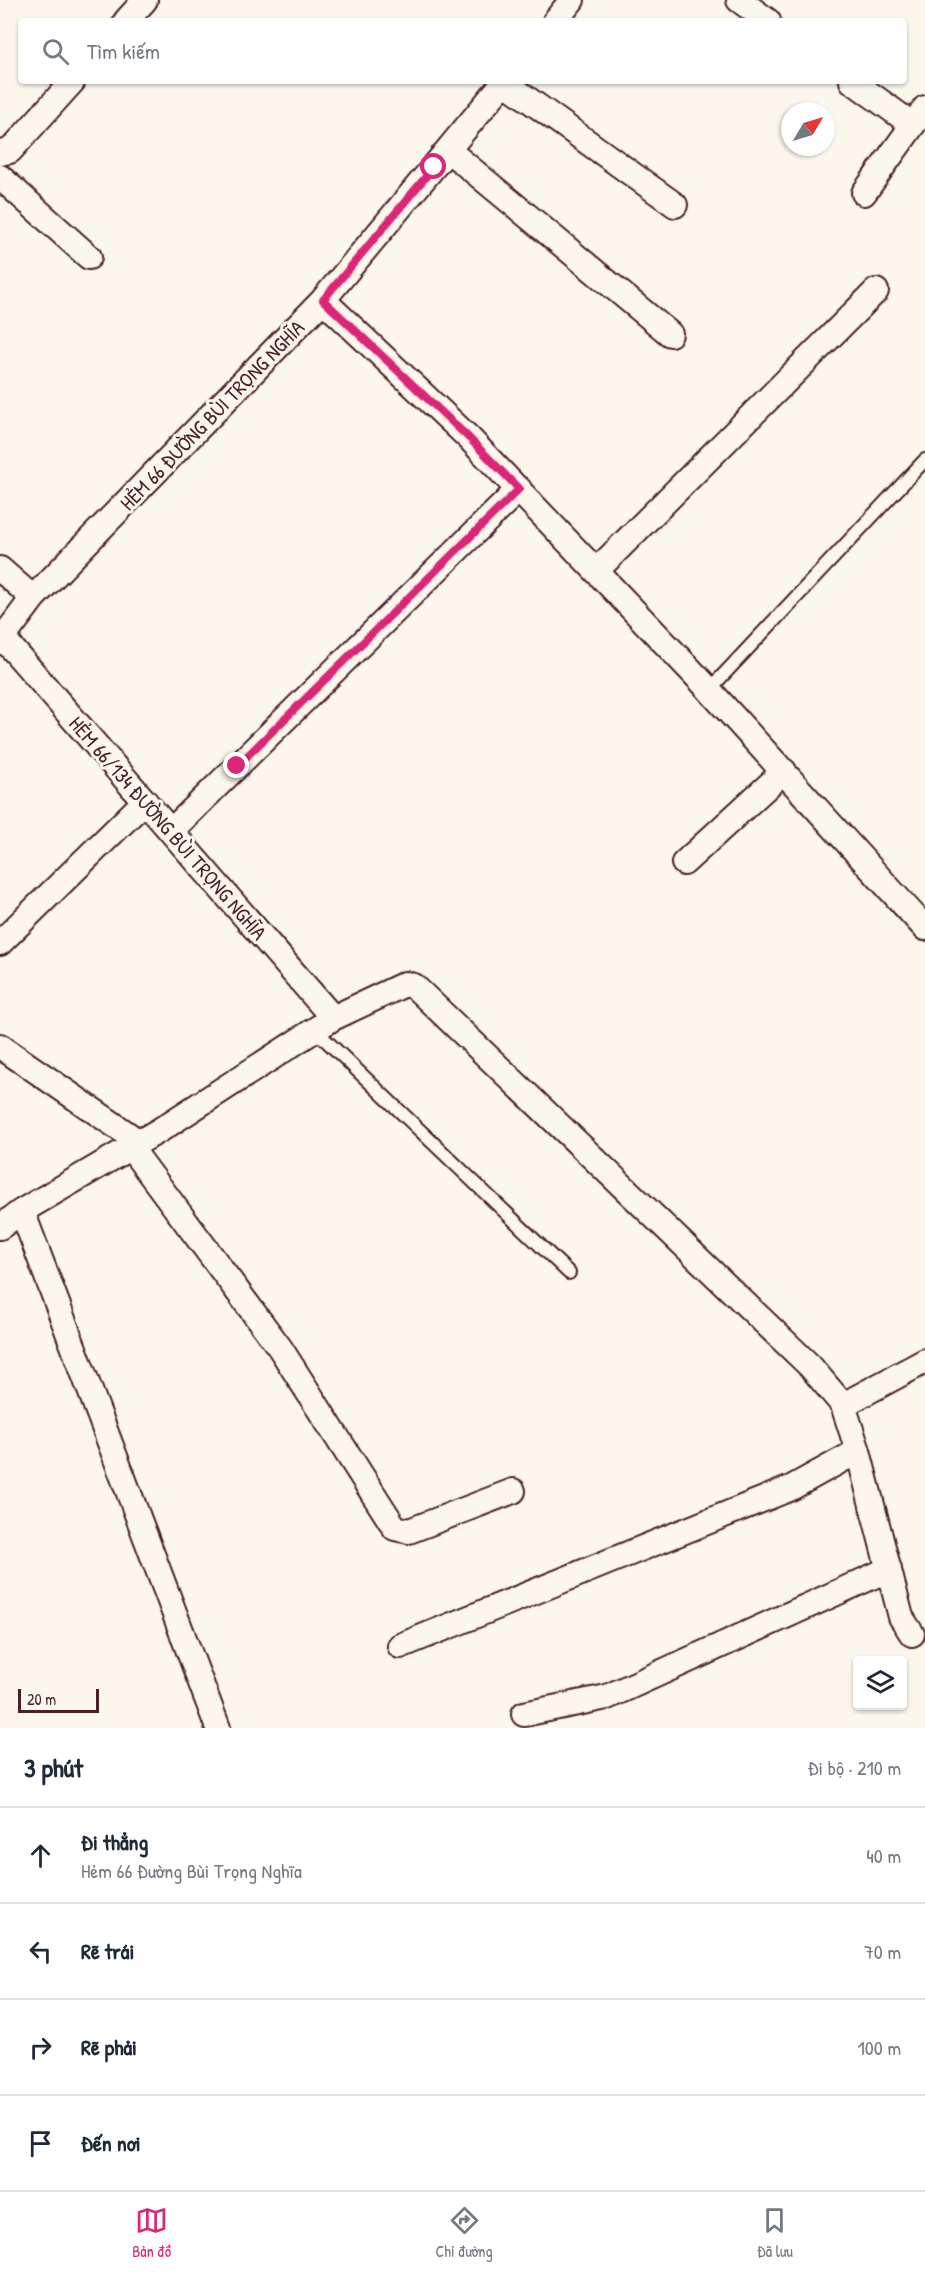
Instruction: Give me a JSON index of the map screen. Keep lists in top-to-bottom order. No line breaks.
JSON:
{"streets":{"street":["HẺM 66 ĐƯỜNG BÙI TRỌNG NGHĨA","HẺM 66/134 ĐƯỜNG BÙI TRỌNG NGHĨA"]},"crossings":[["HẺM 66 ĐƯỜNG BÙI TRỌNG NGHĨA","HẺM 66/134 ĐƯỜNG BÙI TRỌNG NGHĨA"]],"scale_bar":"20 m","north":"top right","page":{"search":"Tìm kiếm","scale":"20 m","heading":["3 phút","Đi bộ · 210 m"],"list":[["Đi thẳng","Hẻm 66 Đường Bùi Trọng Nghĩa","40 m"],["Rẽ trái","70 m"],["Rẽ phải","100 m"],"Đến nơi"],"nav":["Bản đồ","Chỉ đường","Đã lưu"]}}
